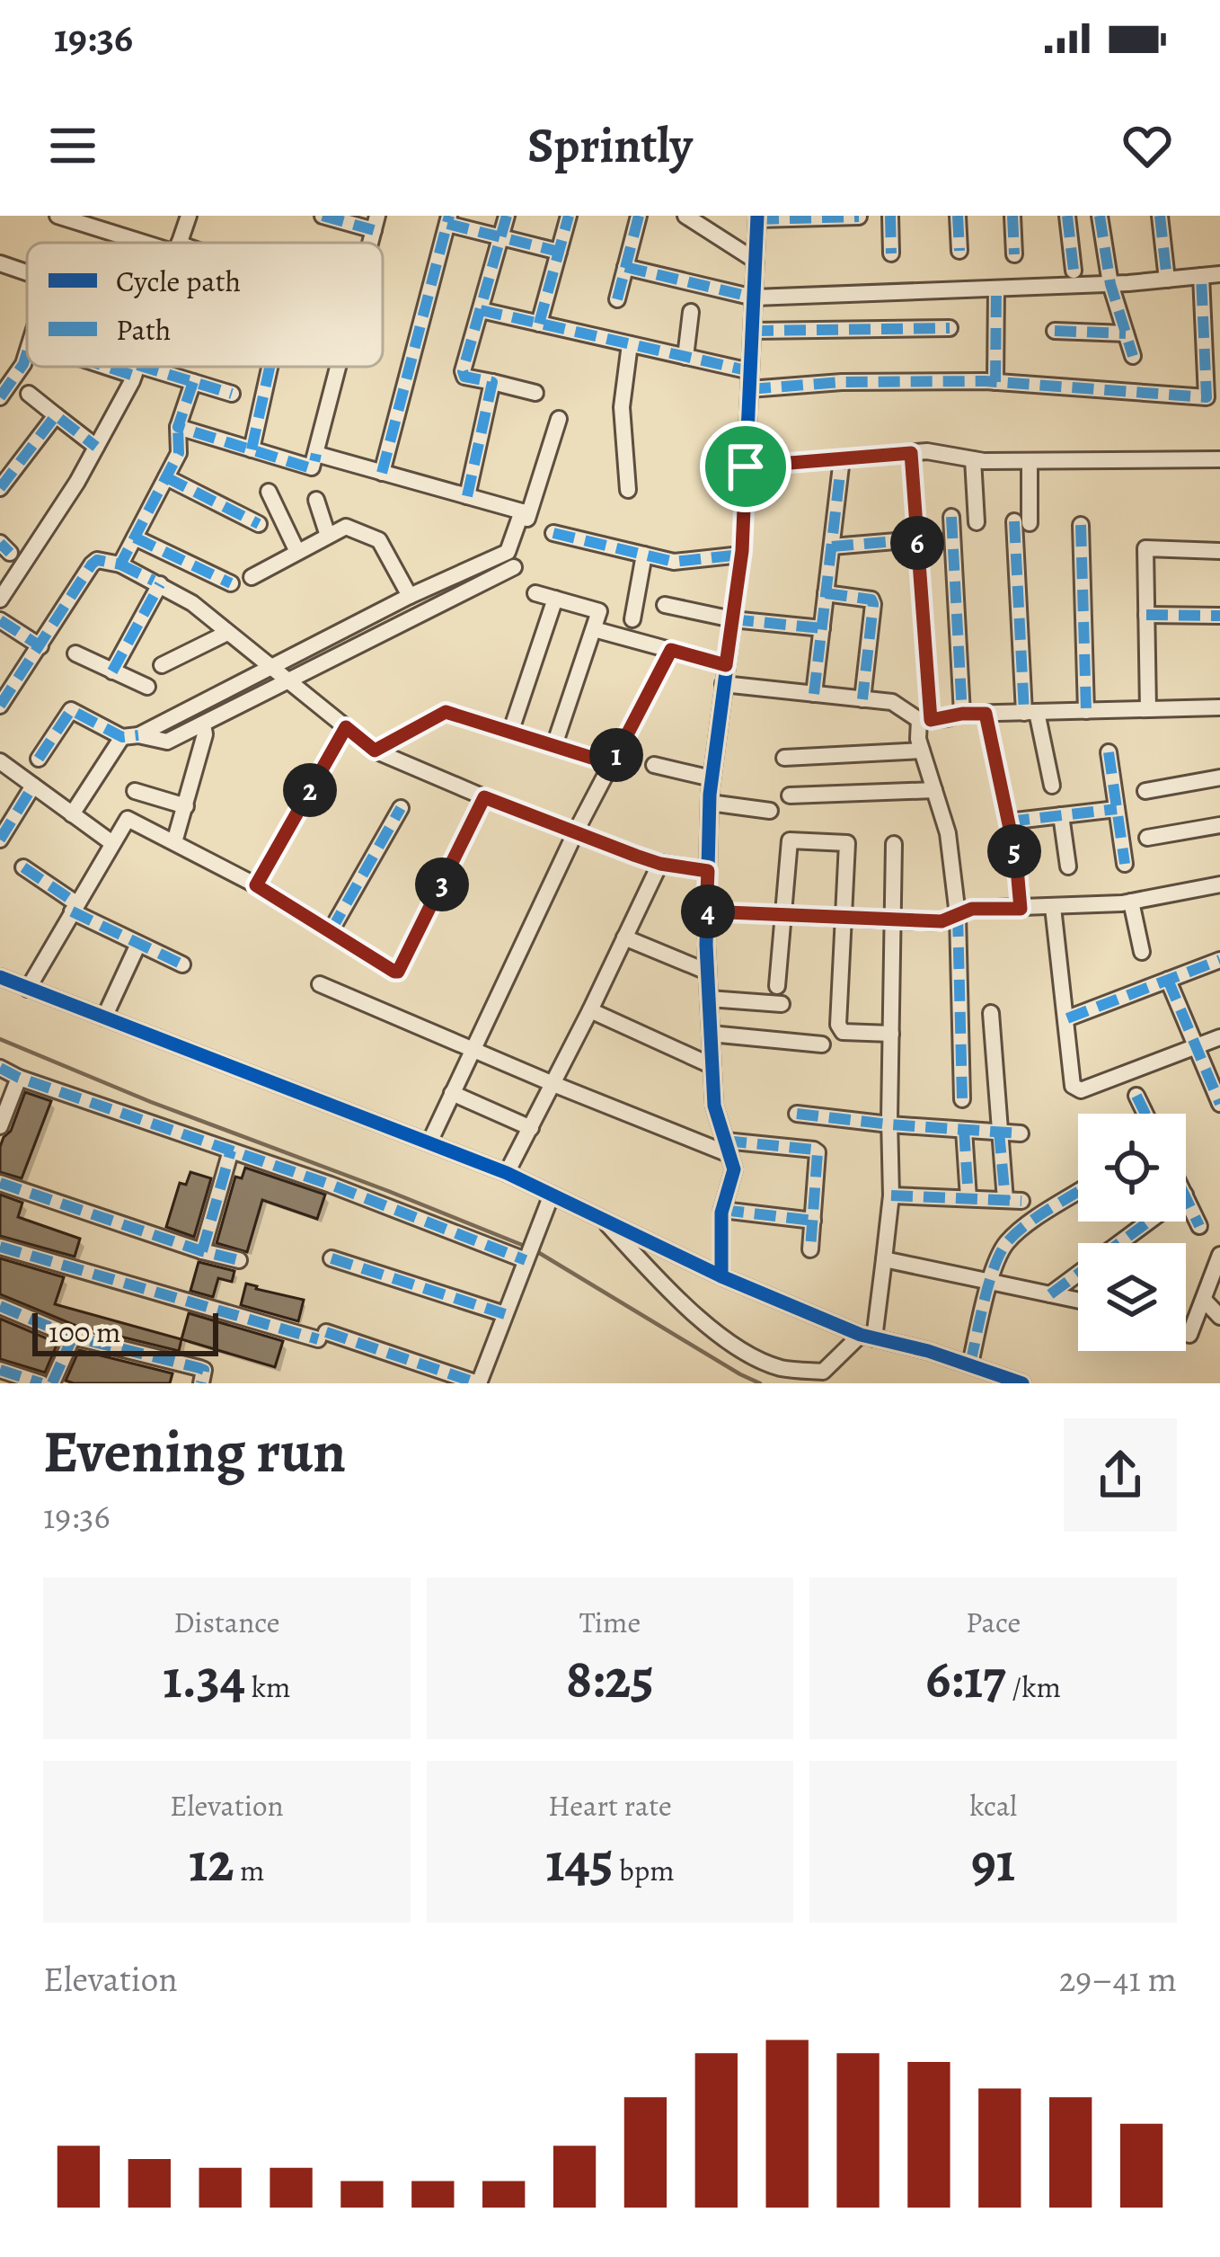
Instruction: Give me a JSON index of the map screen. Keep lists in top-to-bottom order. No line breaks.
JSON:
{"legend":["Cycle path","Path"],"scale_bar":"100 m","page":{"status":"19:36","header":"Sprintly","pins":["6","1","2","5","3","4"],"scale":"100 m","heading":["Evening run","19:36"],"stats":[["Distance","1.34 km"],["Time","8:25"],["Pace","6:17 /km"],["Elevation","12 m"],["Heart rate","145 bpm"],["kcal","91"]],"chart":["Elevation","29–41 m"]}}
